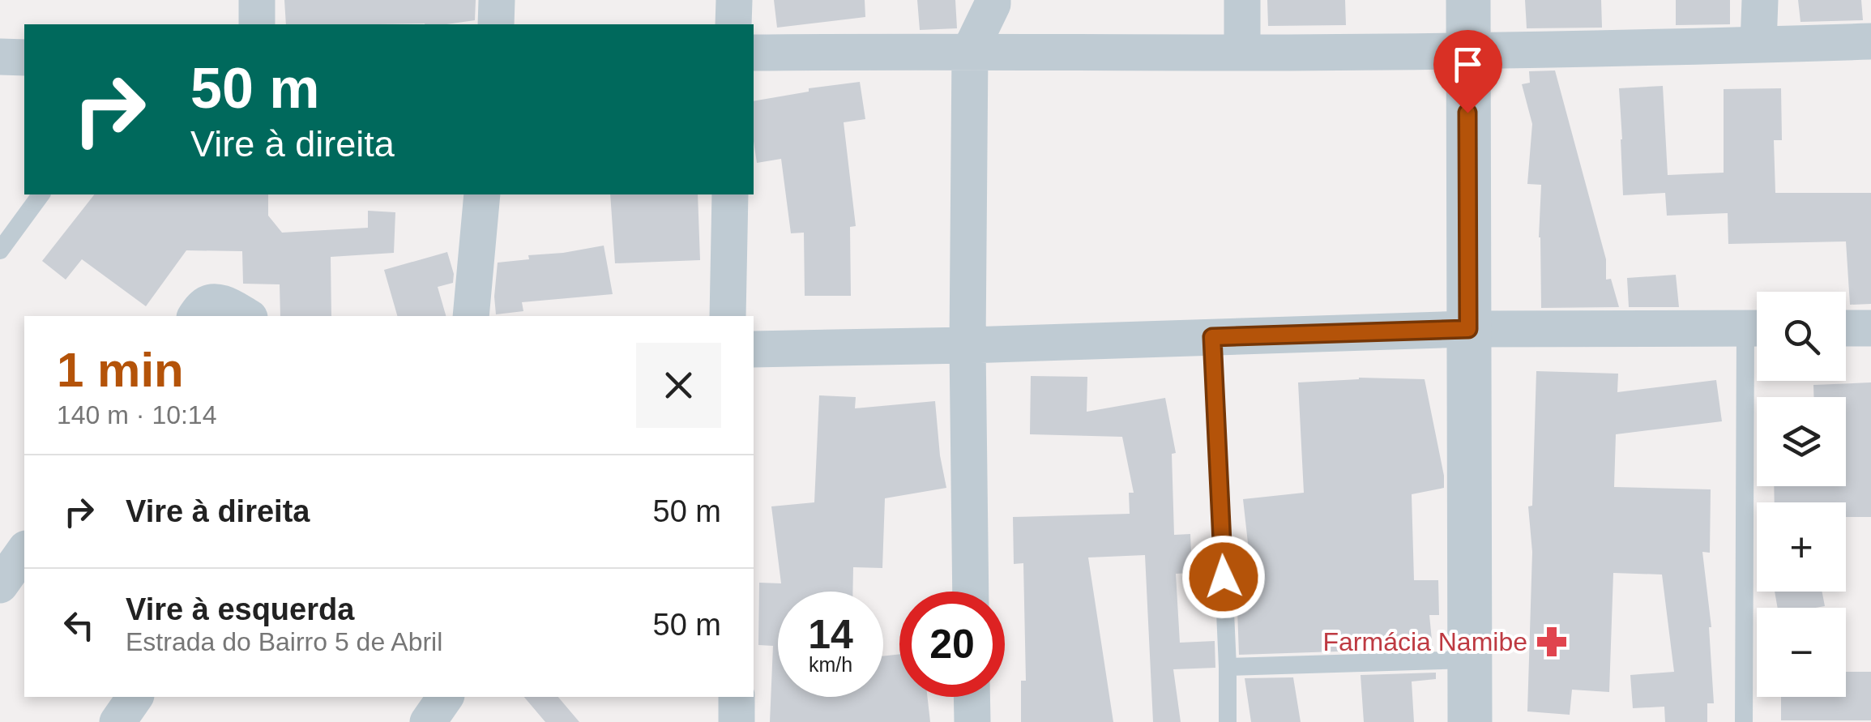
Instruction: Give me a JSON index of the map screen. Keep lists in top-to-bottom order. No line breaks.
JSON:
{"places":{"pharmacy":["Farmácia Namibe"]},"page":{"turn":["50 m","Vire à direita"],"map_buttons":["+","−"],"heading":["1 min","140 m · 10:14"],"list":[{"name":"Vire à direita","value":"50 m"},{"name":"Vire à esquerda","note":"Estrada do Bairro 5 de Abril","value":"50 m"}],"speed":"14 km/h","limit":"20"}}
